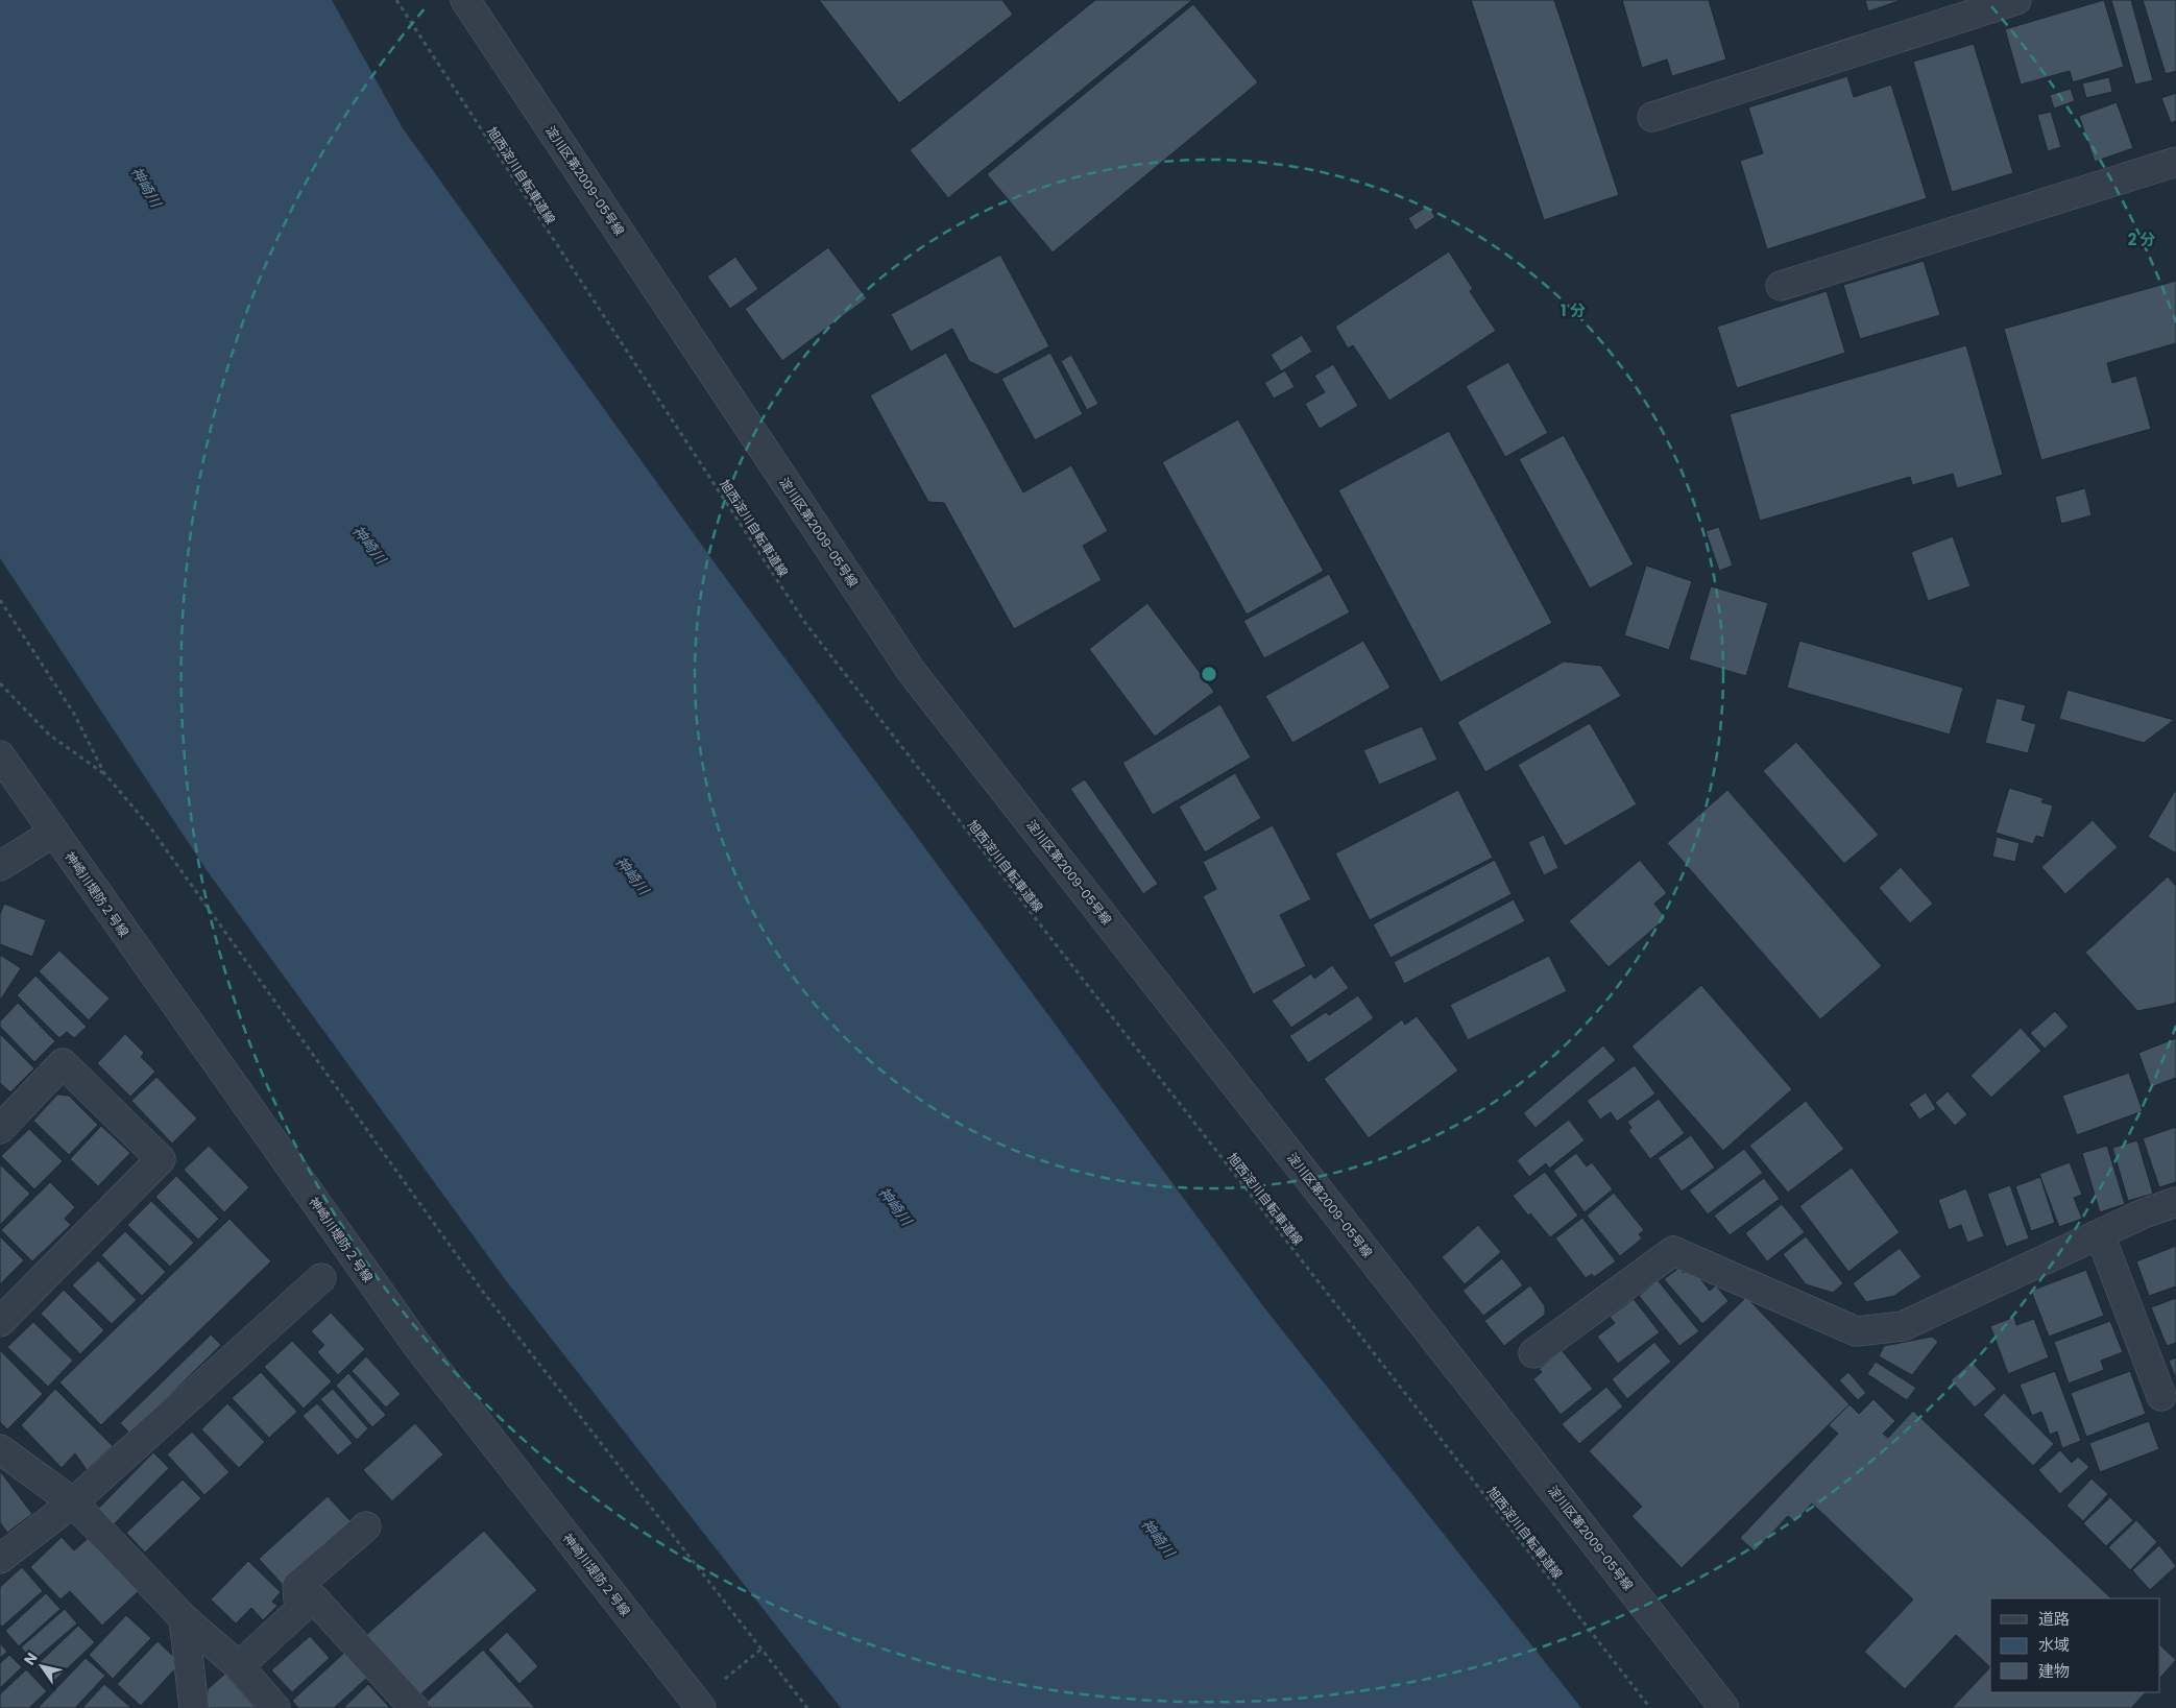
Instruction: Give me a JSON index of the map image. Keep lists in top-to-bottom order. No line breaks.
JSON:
{"streets":{"street":["淀川区第2009-05号線","神崎川堤防２号線"],"path":["旭西淀川自転車道線"]},"water":["神崎川"],"legend":["道路","水域","建物"],"north":"top left","rings":["2 分","1 分"]}
